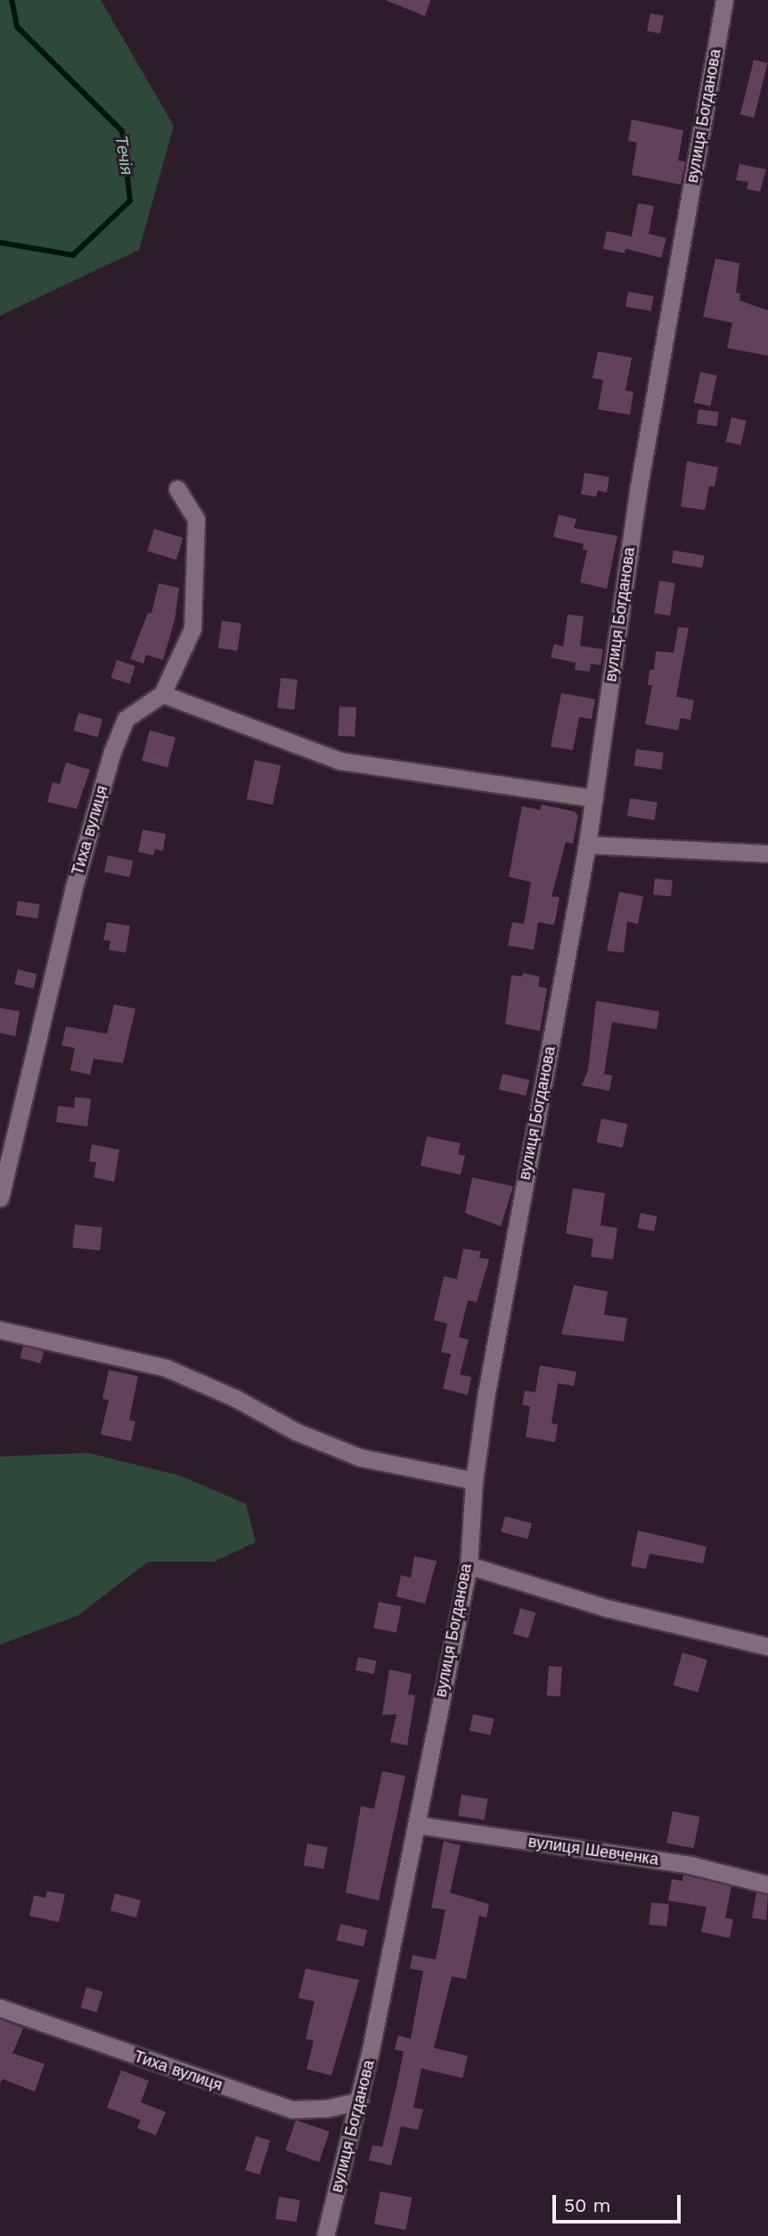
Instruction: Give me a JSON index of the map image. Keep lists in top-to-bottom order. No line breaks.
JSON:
{"streets":{"street":["вулиця Богданова","Тиха вулиця","вулиця Шевченка"]},"crossings":[["вулиця Богданова","Тиха вулиця"],["вулиця Богданова","вулиця Шевченка"]],"water":["Течія"],"scale_bar":"50 m"}
